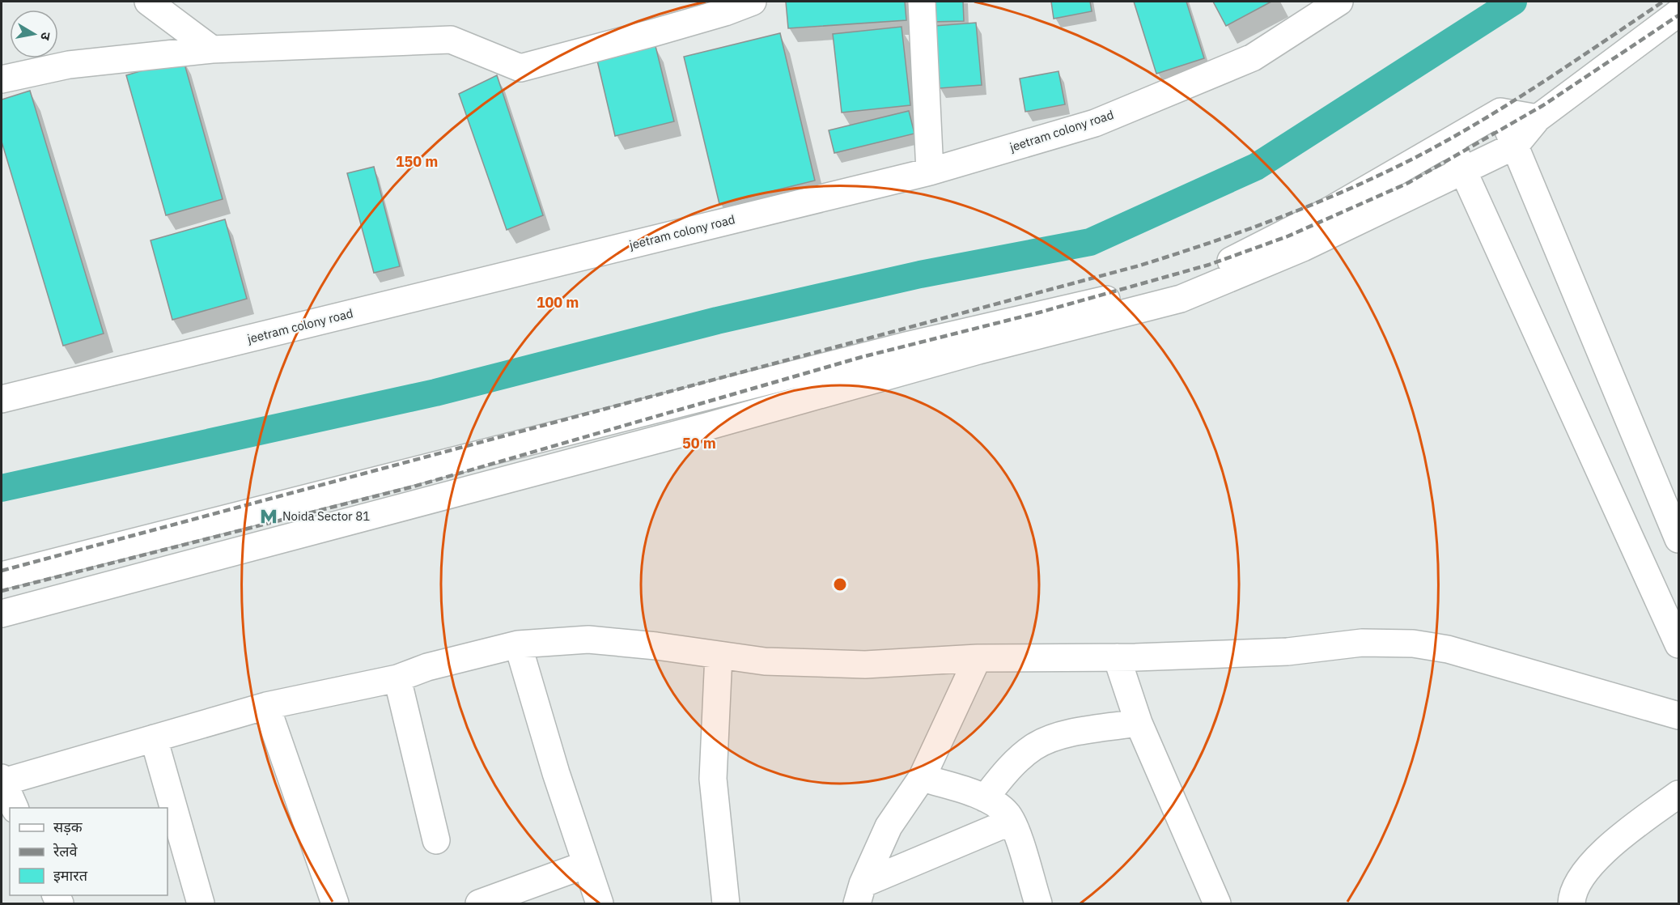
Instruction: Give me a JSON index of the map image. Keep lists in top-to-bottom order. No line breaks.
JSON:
{"streets":{"street":["jeetram colony road"]},"places":{"metro station":["Noida Sector 81"]},"legend":["सड़क","रेलवे","इमारत"],"north":"right","rings":["150 m","100 m","50 m"]}
